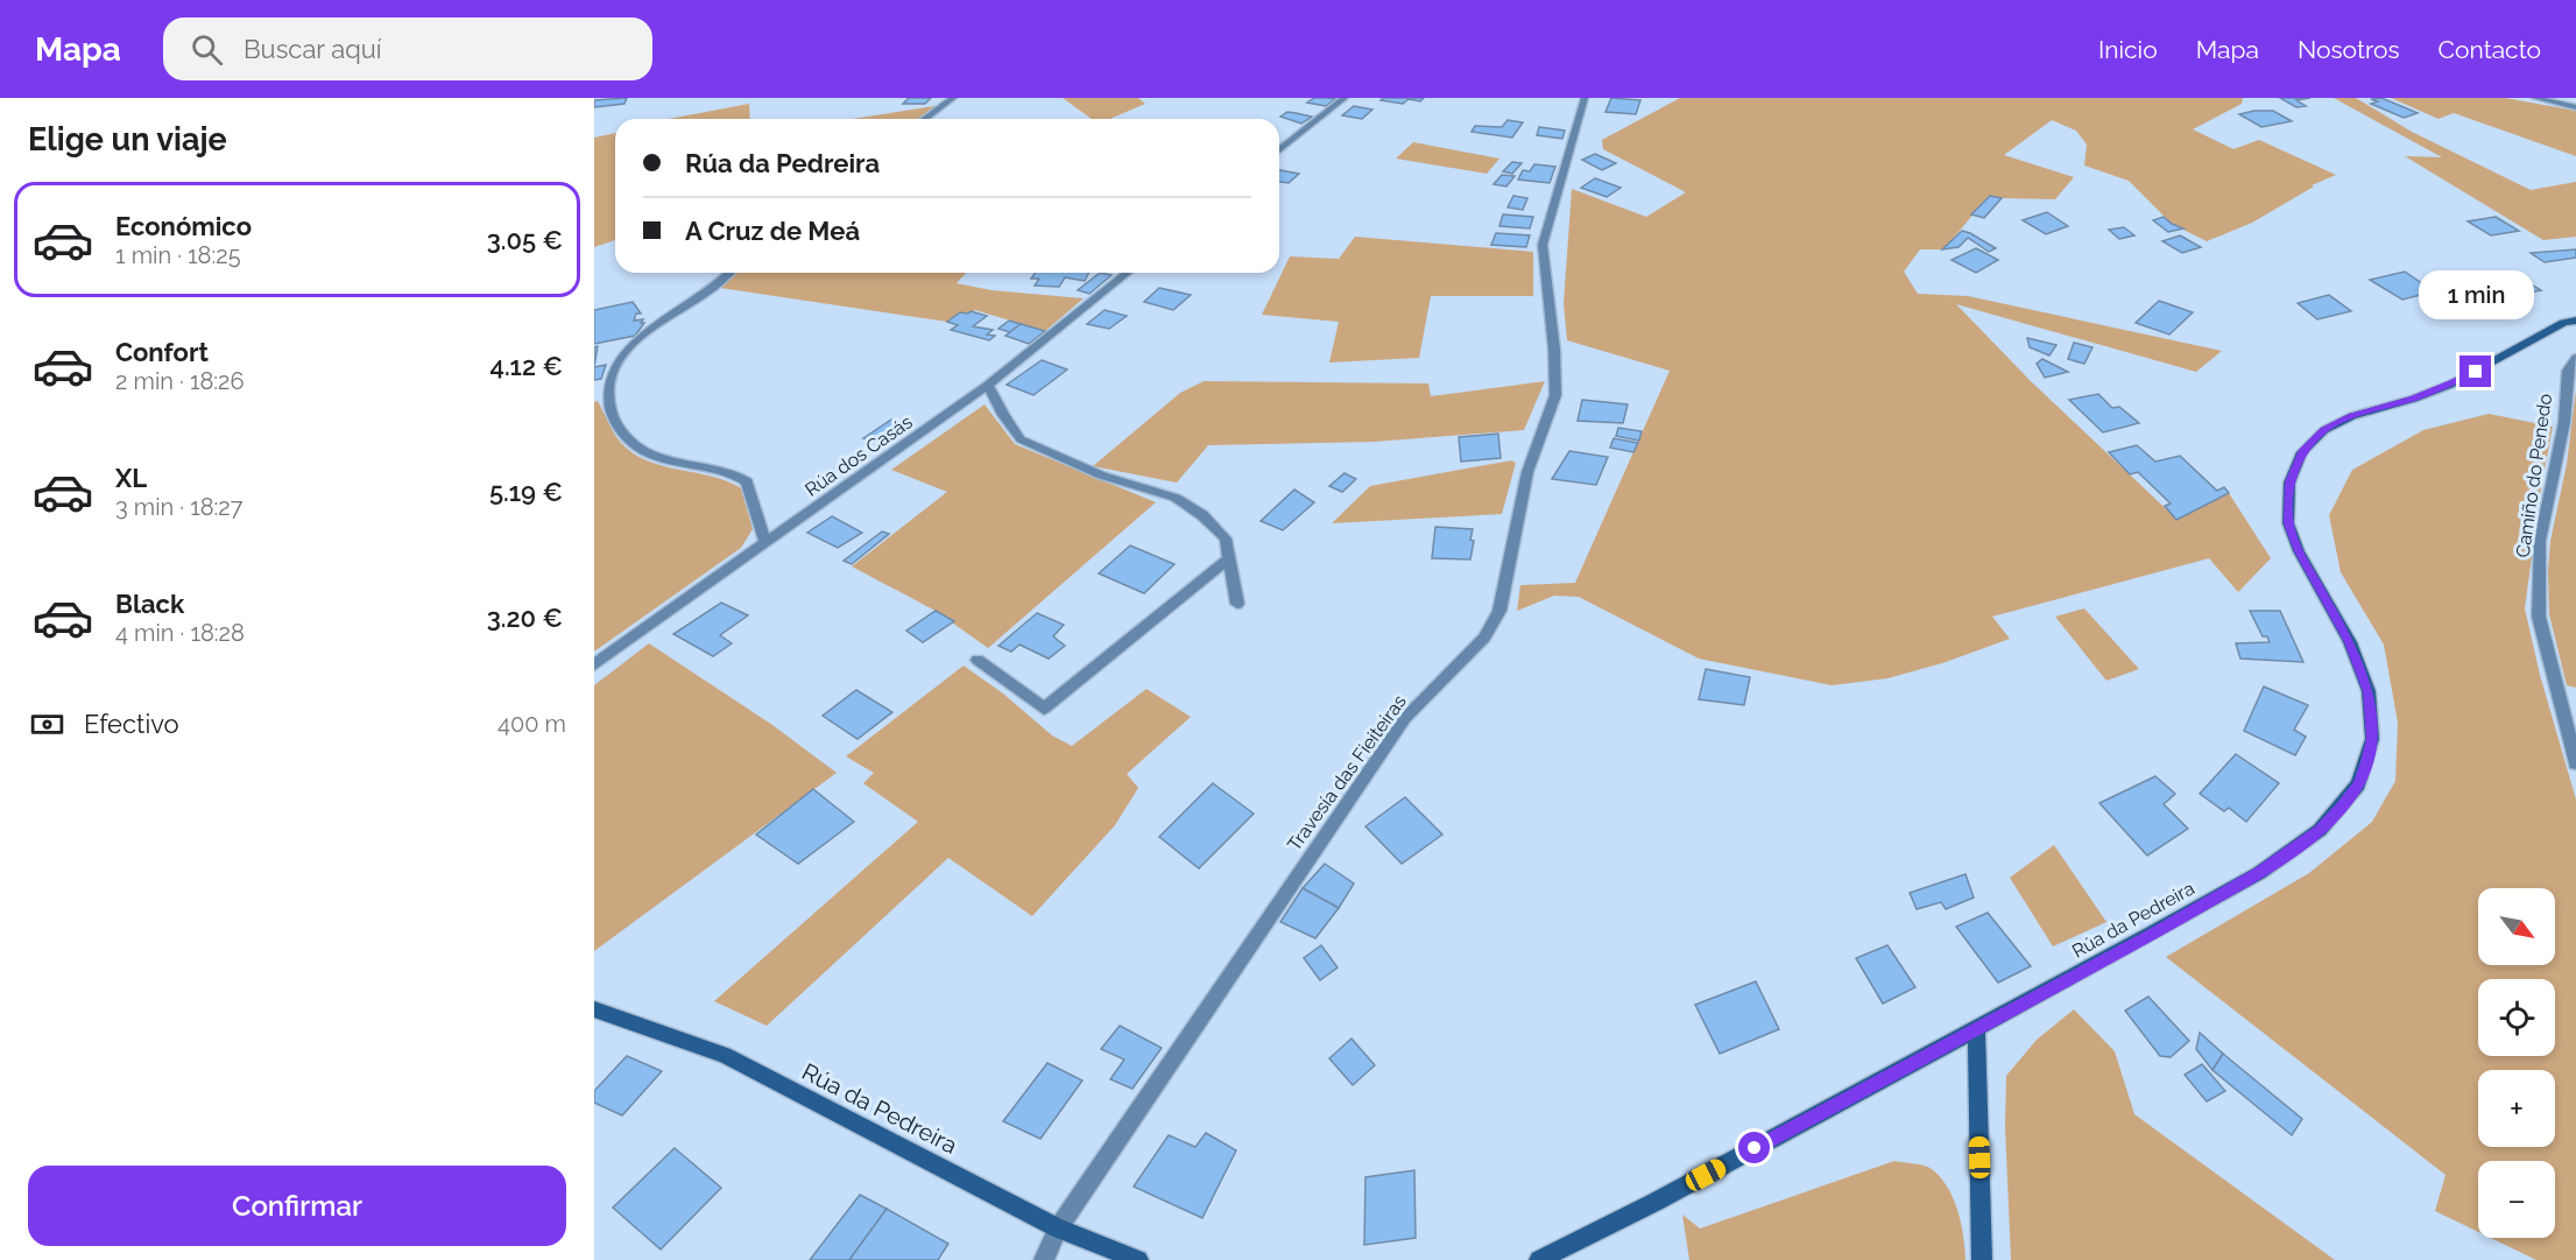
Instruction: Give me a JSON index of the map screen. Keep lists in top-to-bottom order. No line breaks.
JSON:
{"streets":{"street":["Rúa dos Casás","Camiño do Penedo","Travesía das Fieiteiras","Rúa da Pedreira"]},"crossings":[["Travesía das Fieiteiras","Rúa da Pedreira"]],"north":"bottom right","page":{"header":"Mapa","search":"Buscar aquí","nav":["Inicio","Mapa","Nosotros","Contacto"],"heading":"Elige un viaje","banner":["Rúa da Pedreira","A Cruz de Meá"],"list":[{"name":"Económico","note":"1 min · 18:25","value":"3.05 €"},{"name":"Confort","note":"2 min · 18:26","value":"4.12 €"},{"name":"XL","note":"3 min · 18:27","value":"5.19 €"},{"name":"Black","note":"4 min · 18:28","value":"3.20 €"}],"bubble":"1 min","pay":["Efectivo","400 m"],"map_buttons":["+","−"],"buttons":"Confirmar"}}
